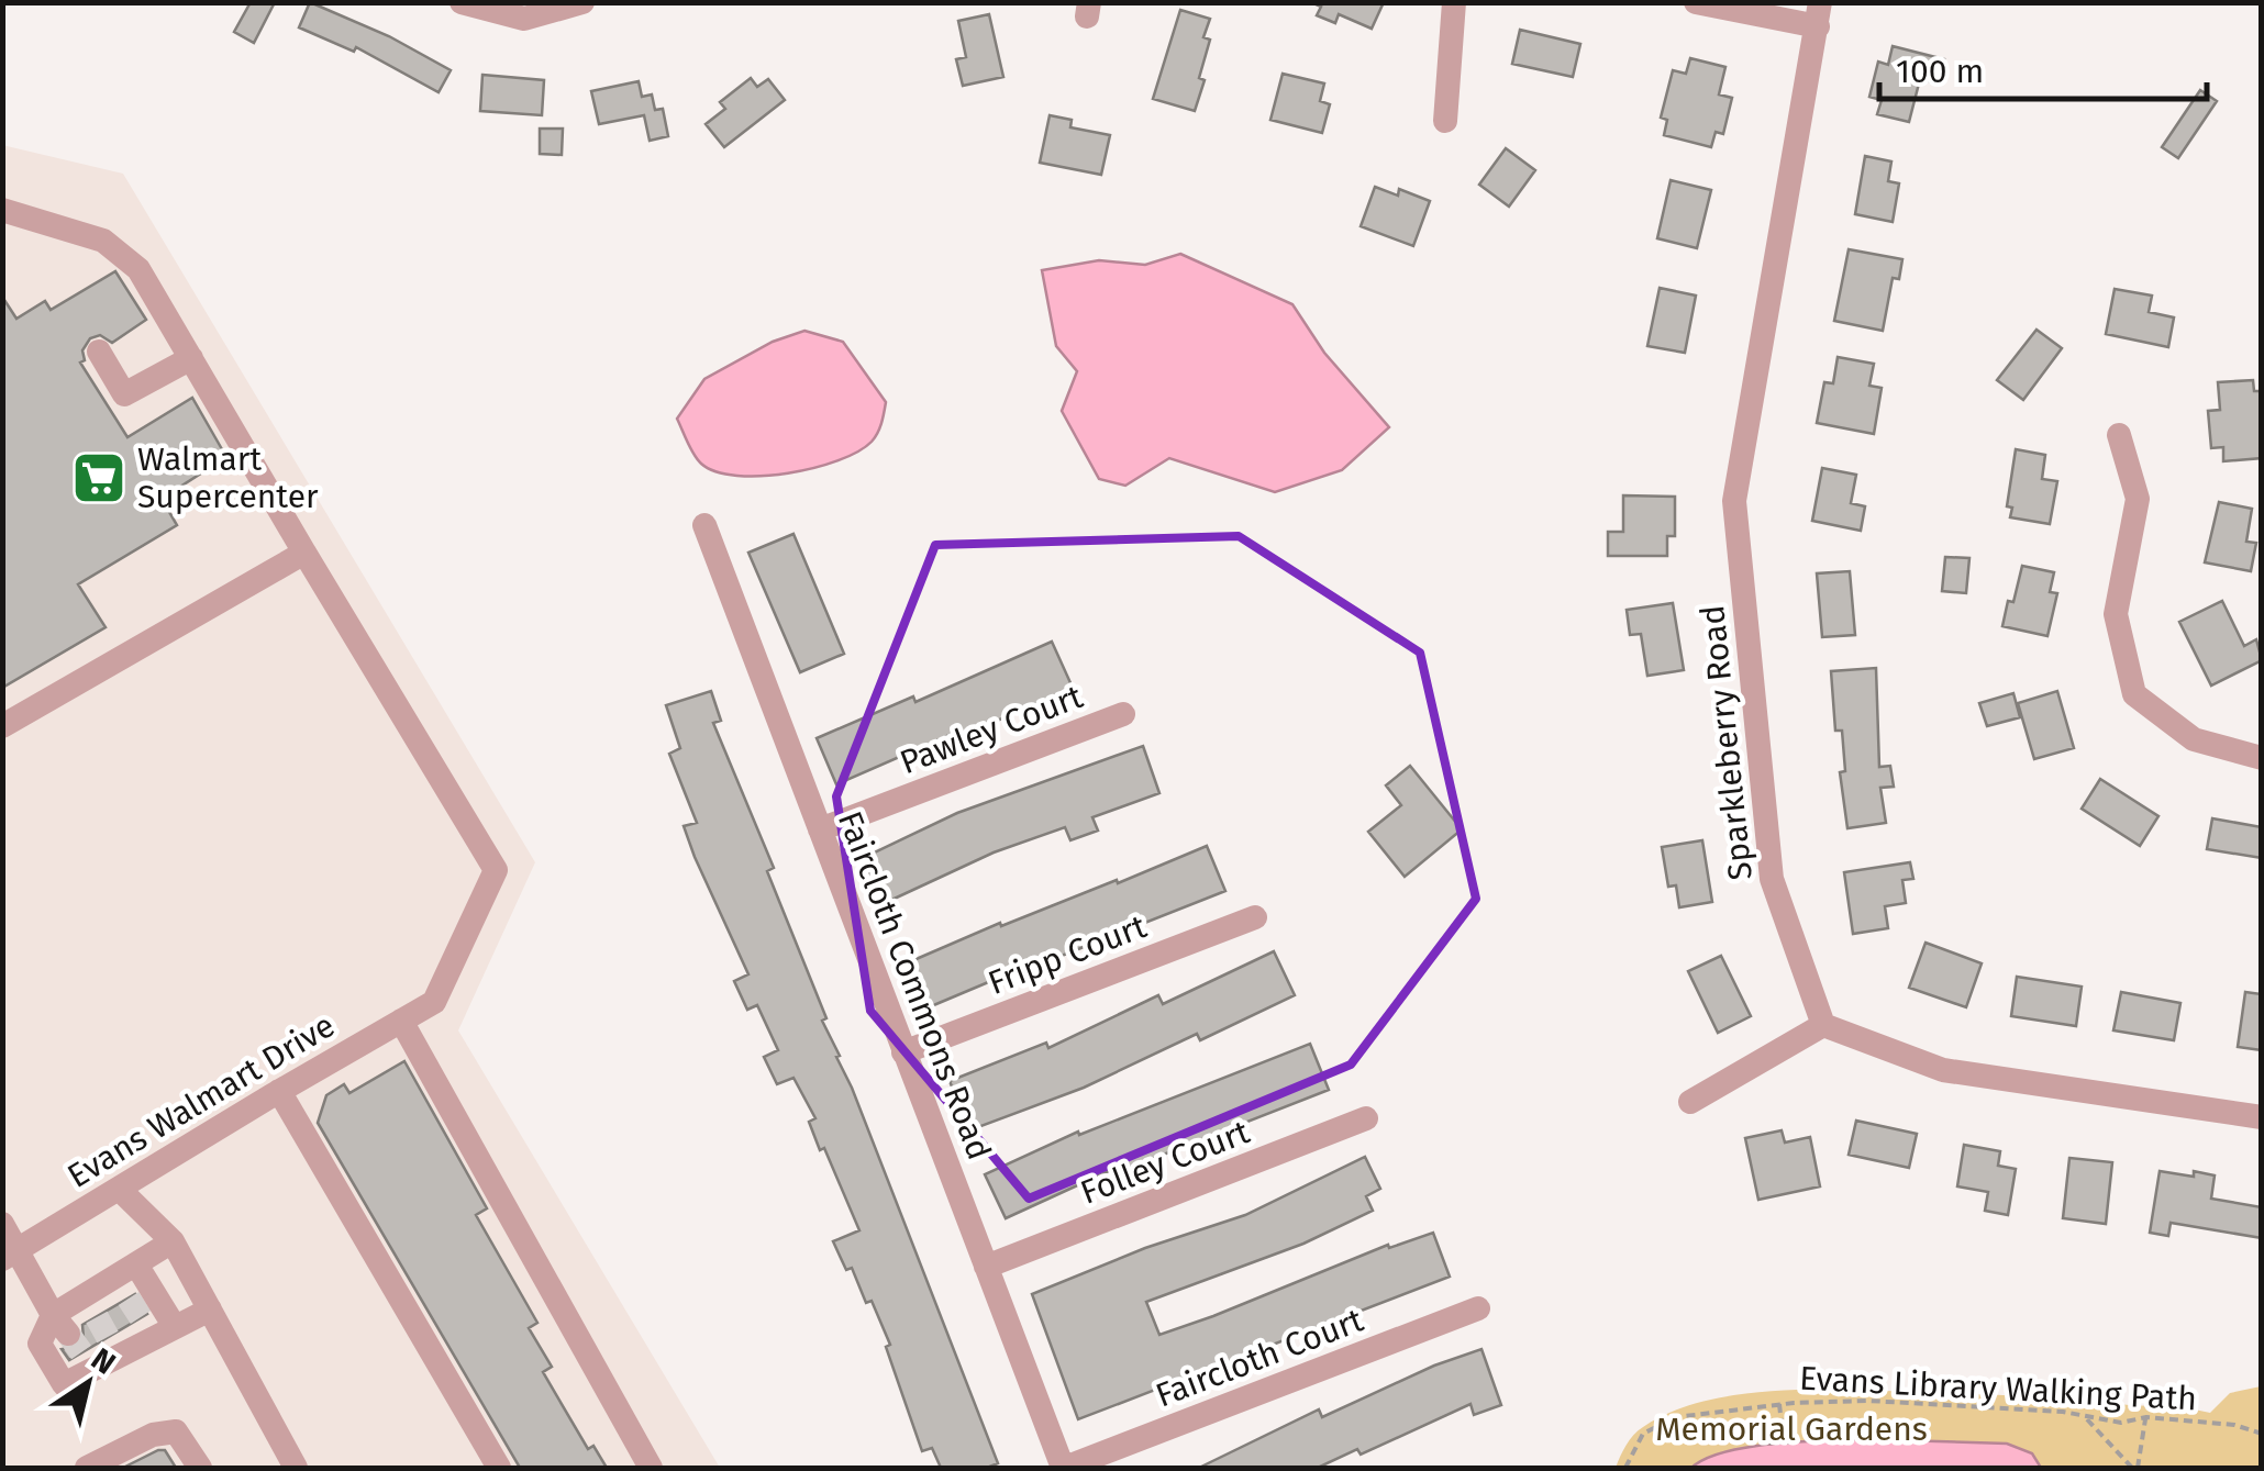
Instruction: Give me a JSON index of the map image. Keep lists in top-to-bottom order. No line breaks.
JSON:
{"streets":{"street":["Pawley Court","Sparkleberry Road","Fripp Court","Faircloth Commons Road","Evans Walmart Drive","Folley Court","Faircloth Court"],"path":["Evans Library Walking Path"]},"crossings":[["Pawley Court","Faircloth Commons Road"],["Fripp Court","Faircloth Commons Road"],["Faircloth Commons Road","Folley Court"],["Faircloth Commons Road","Faircloth Court"]],"parks":["Memorial Gardens"],"places":{"supermarket":["Walmart Supercenter"]},"scale_bar":"100 m","north":"top right"}
